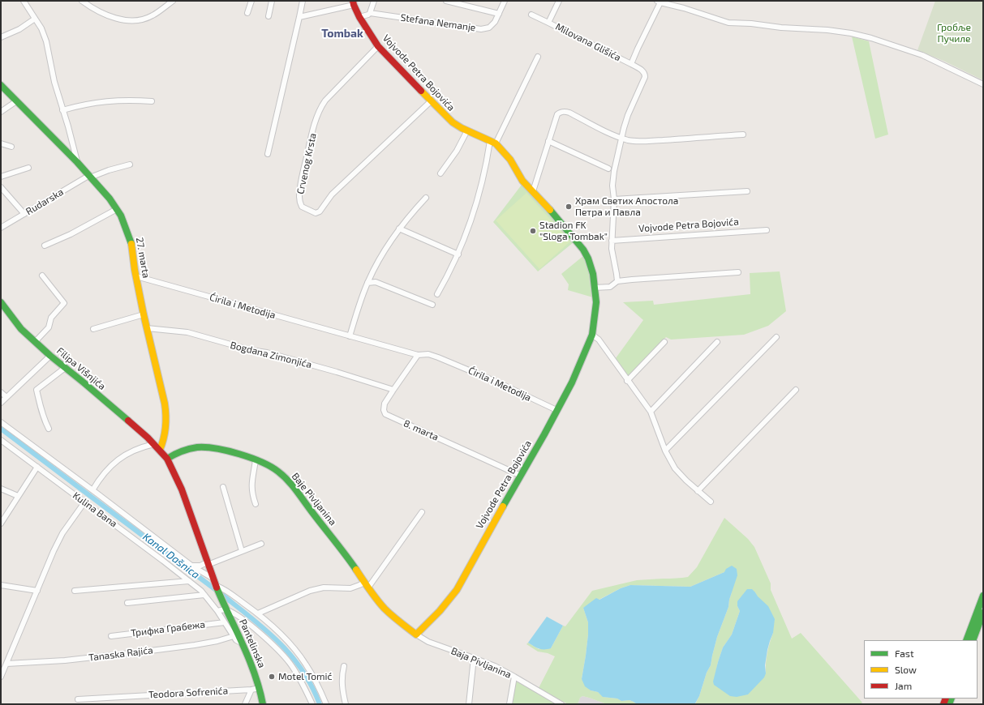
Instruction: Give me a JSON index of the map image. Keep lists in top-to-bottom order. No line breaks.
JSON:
{"streets":{"street":["Stefana Nemanje","Milovana Glišića","Vojvode Petra Bojovića","Crvenog Krsta","Rudarska","27. marta","Ćirila i Metodija","Bogdana Zimonjića","Filipa Višnjića","8. marta","Baje Pivljanina","Kulina Bana","Трифка Грабежа","Pantelinska","Tanaska Rajića","Baja Pivljanina","Teodora Sofrenića"]},"crossings":[["Stefana Nemanje","Vojvode Petra Bojovića"],["Vojvode Petra Bojovića","Crvenog Krsta"],["Vojvode Petra Bojovića","Ćirila i Metodija"],["Vojvode Petra Bojovića","8. marta"],["Vojvode Petra Bojovića","Baje Pivljanina"],["Vojvode Petra Bojovića","Baja Pivljanina"],["Rudarska","27. marta"],["27. marta","Ćirila i Metodija"],["27. marta","Bogdana Zimonjića"],["27. marta","Filipa Višnjića"],["Ćirila i Metodija","8. marta"],["Bogdana Zimonjića","8. marta"],["Filipa Višnjića","Baje Pivljanina"],["Filipa Višnjića","Pantelinska"],["Baje Pivljanina","Baja Pivljanina"],["Kulina Bana","Трифка Грабежа"],["Kulina Bana","Pantelinska"],["Kulina Bana","Tanaska Rajića"],["Pantelinska","Teodora Sofrenića"]],"districts":["Tombak"],"water":["Kanal Dašnica"],"parks":["Гробље Пучиле"],"places":["Храм Светих Апостола Петра и Павла","Stadion FK \"Sloga Tombak\"","Motel Tomić"],"legend":["Fast","Slow","Jam"]}
